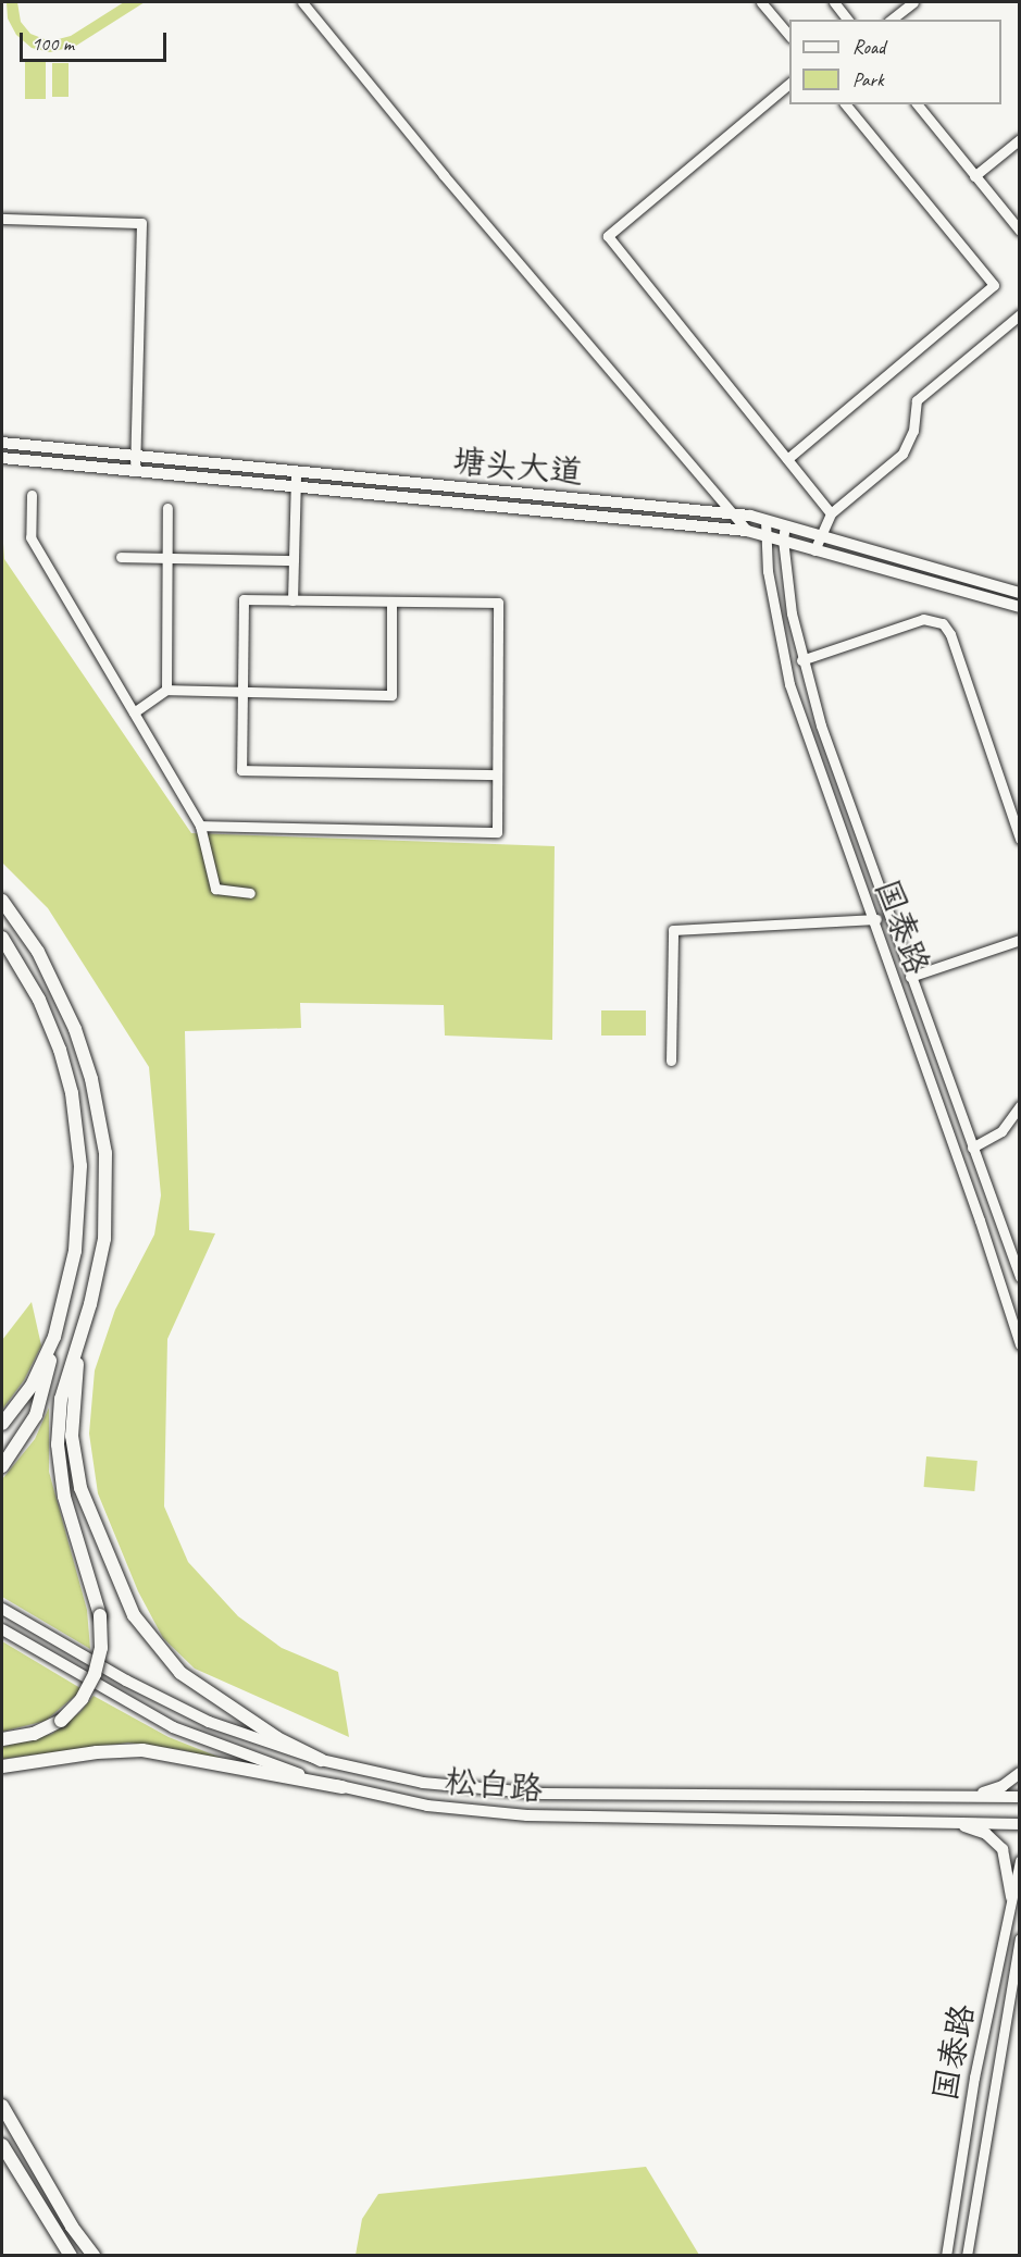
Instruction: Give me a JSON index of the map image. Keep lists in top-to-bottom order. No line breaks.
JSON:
{"streets":{"main road":["塘头大道","松白路"],"street":["国泰路"]},"crossings":[["塘头大道","国泰路"]],"legend":["Road","Park"],"scale_bar":"100 m"}
